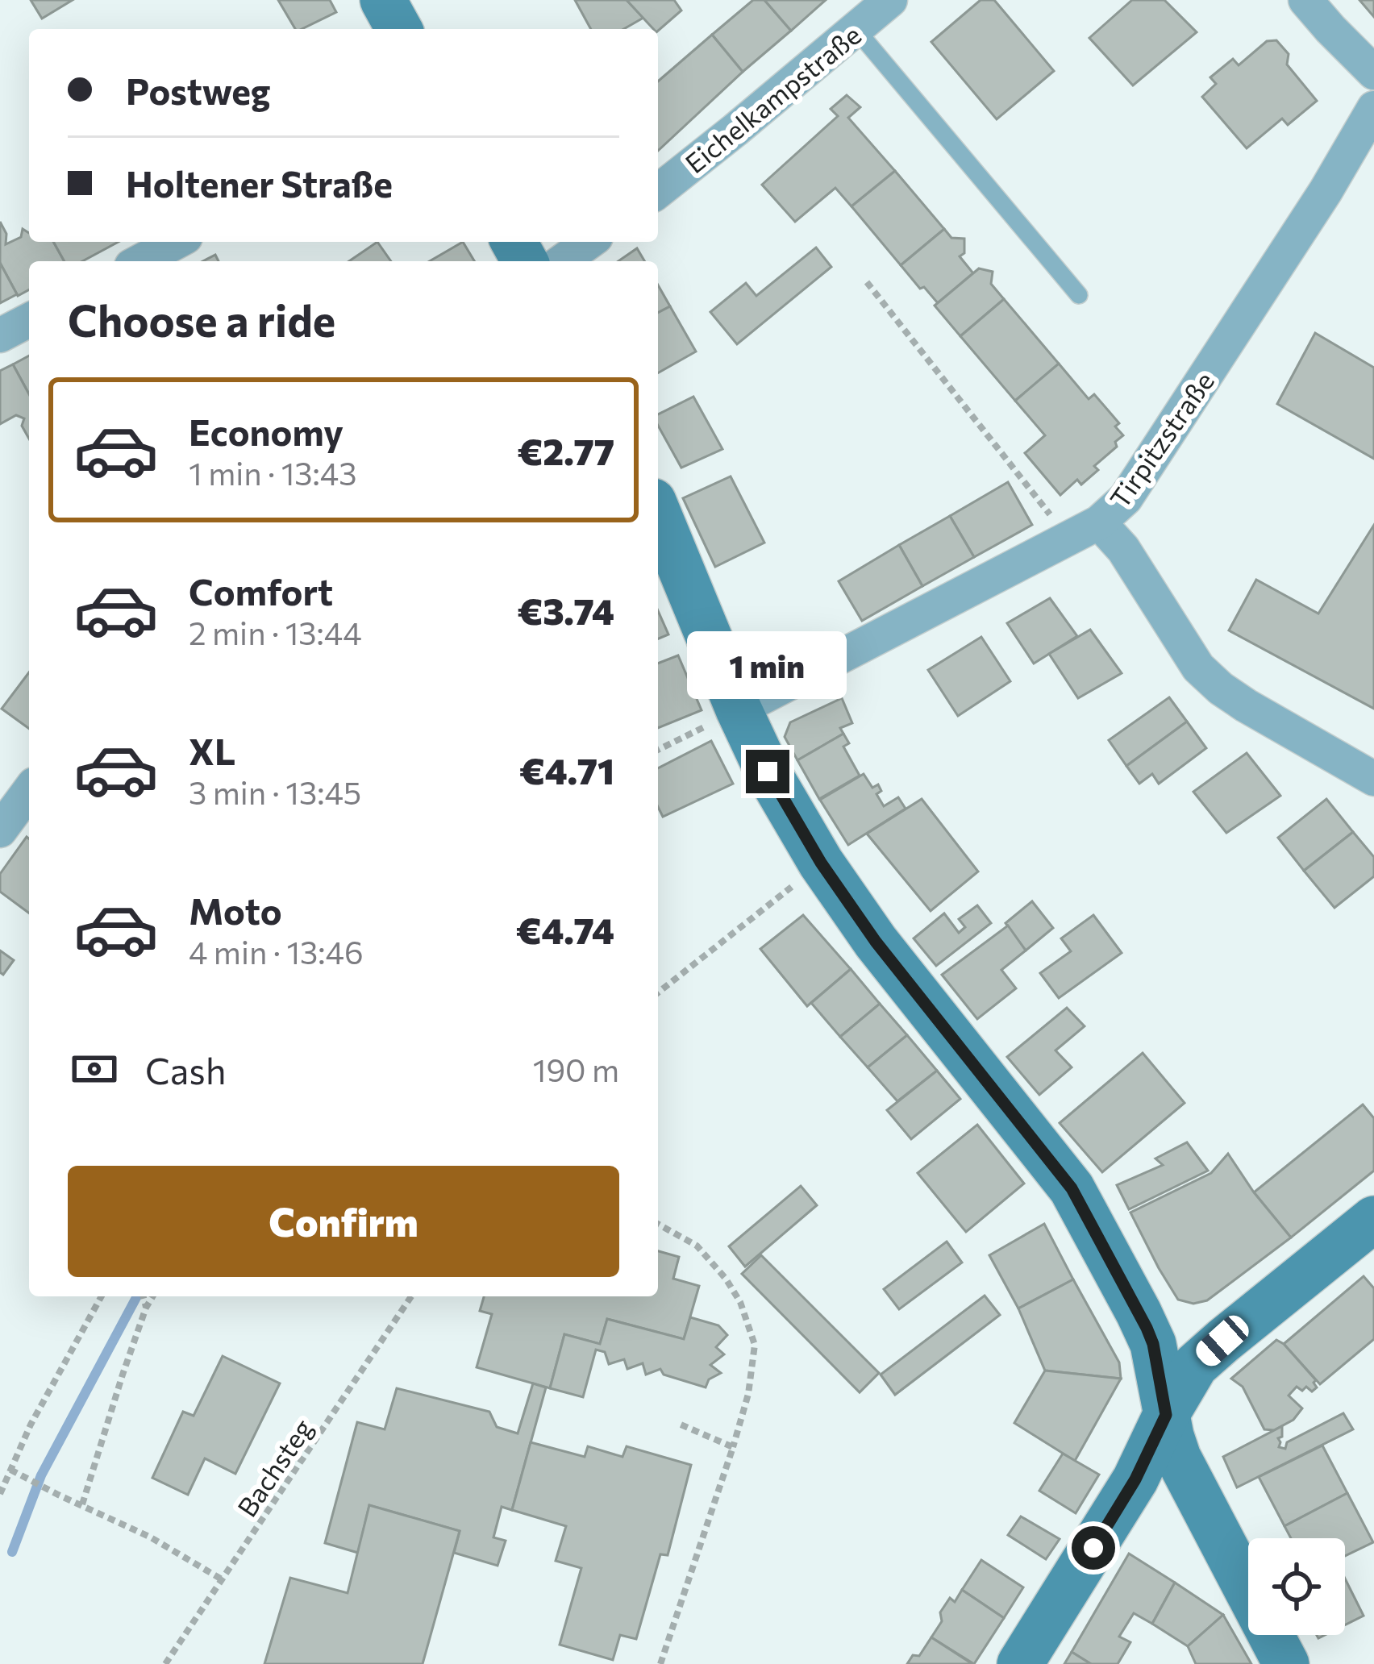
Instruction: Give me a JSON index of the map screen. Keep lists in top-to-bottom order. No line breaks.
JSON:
{"streets":{"street":["Eichelkampstraße","Tirpitzstraße"],"path":["Bachsteg"]},"page":{"banner":["Postweg","Holtener Straße"],"heading":"Choose a ride","list":[{"name":"Economy","note":"1 min · 13:43","value":"€2.77"},{"name":"Comfort","note":"2 min · 13:44","value":"€3.74"},{"name":"XL","note":"3 min · 13:45","value":"€4.71"},{"name":"Moto","note":"4 min · 13:46","value":"€4.74"}],"bubble":"1 min","pay":["Cash","190 m"],"buttons":"Confirm"}}
